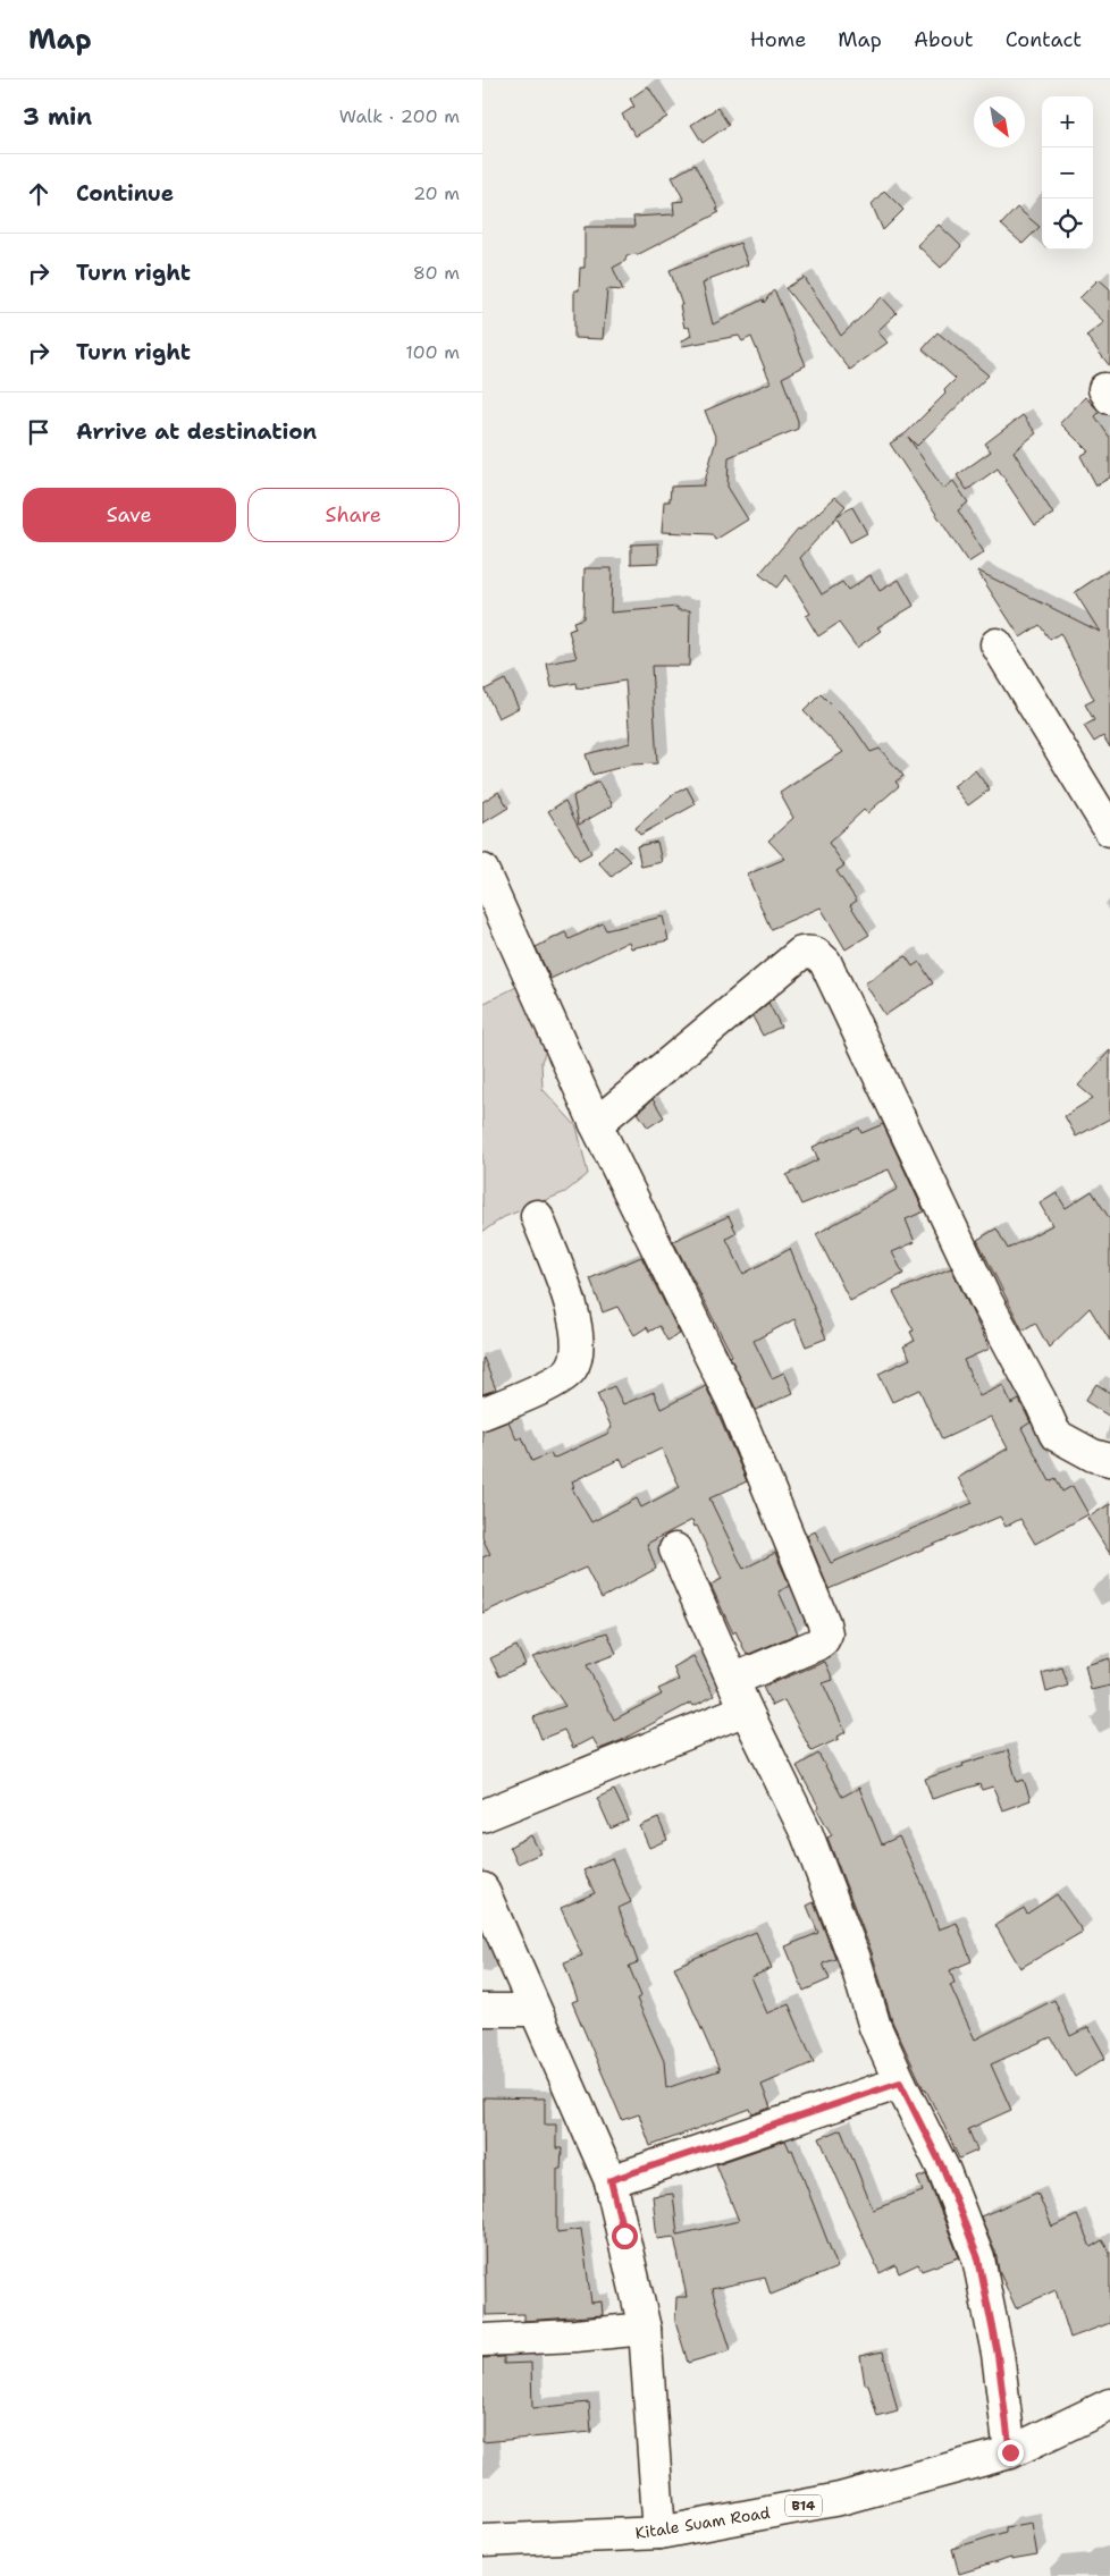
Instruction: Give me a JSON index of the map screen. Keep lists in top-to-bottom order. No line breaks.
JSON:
{"streets":{"main road":["B14","Kitale Suam Road"]},"north":"bottom right","page":{"header":"Map","nav":["Home","Map","About","Contact"],"heading":["3 min","Walk · 200 m"],"map_buttons":["+","−"],"list":[["Continue","20 m"],["Turn right","80 m"],["Turn right","100 m"],"Arrive at destination"],"buttons":["Save","Share"]}}
